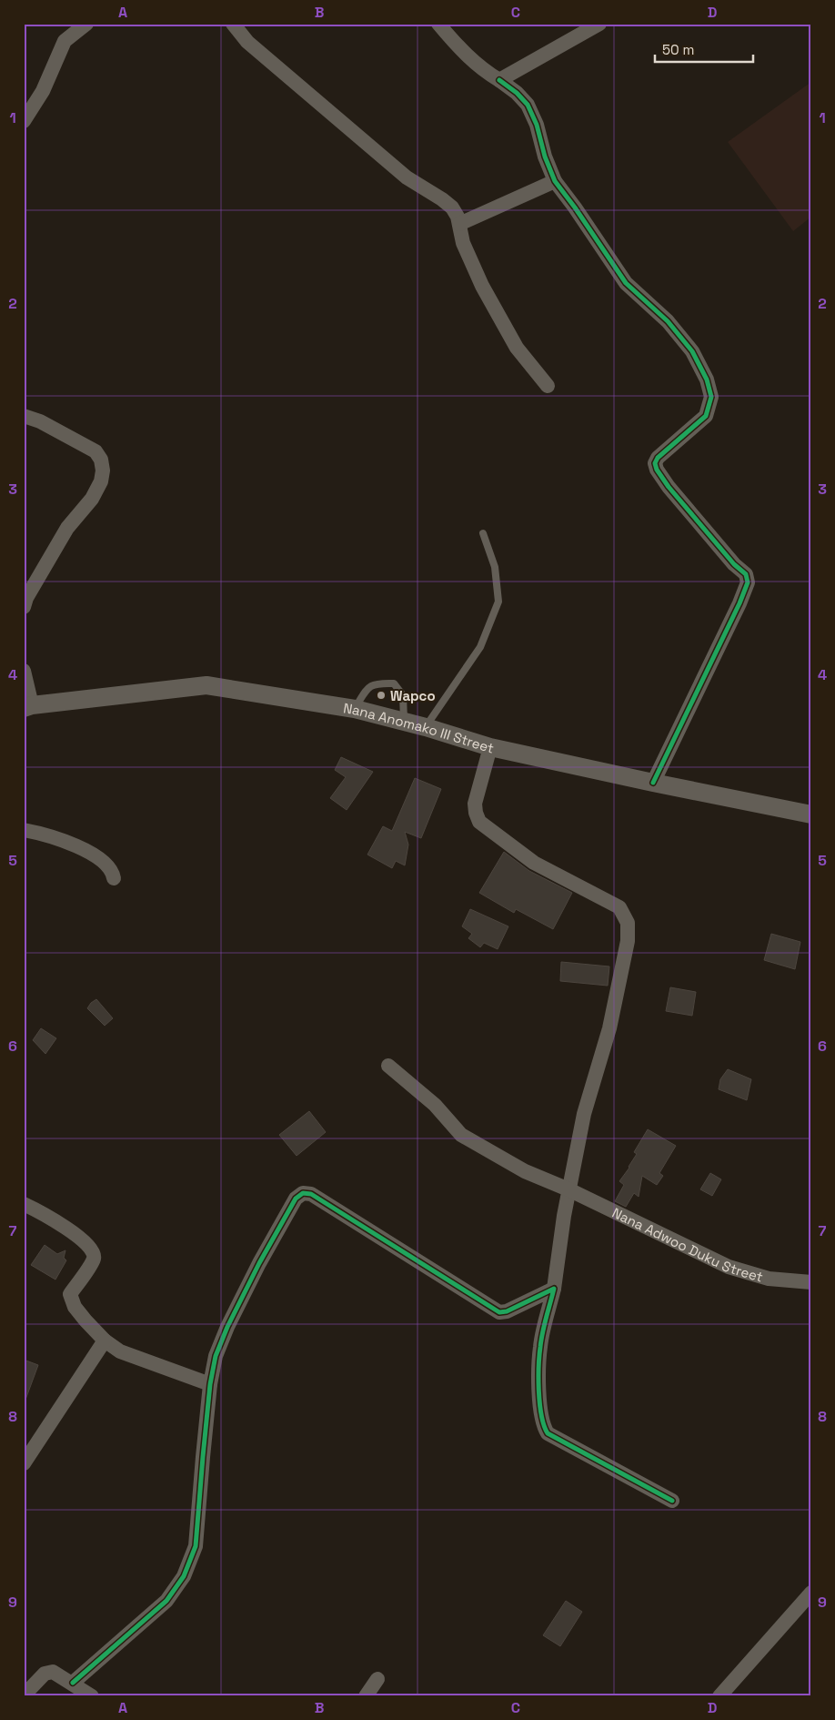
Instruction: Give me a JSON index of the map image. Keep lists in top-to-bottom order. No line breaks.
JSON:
{"streets":{"street":["Nana Anomako III Street","Nana Adwoo Duku Street"]},"places":["Wapco"],"scale_bar":"50 m","grid":{"columns":["A","B","C","D"],"rows":["1","2","3","4","5","6","7","8","9"]}}
